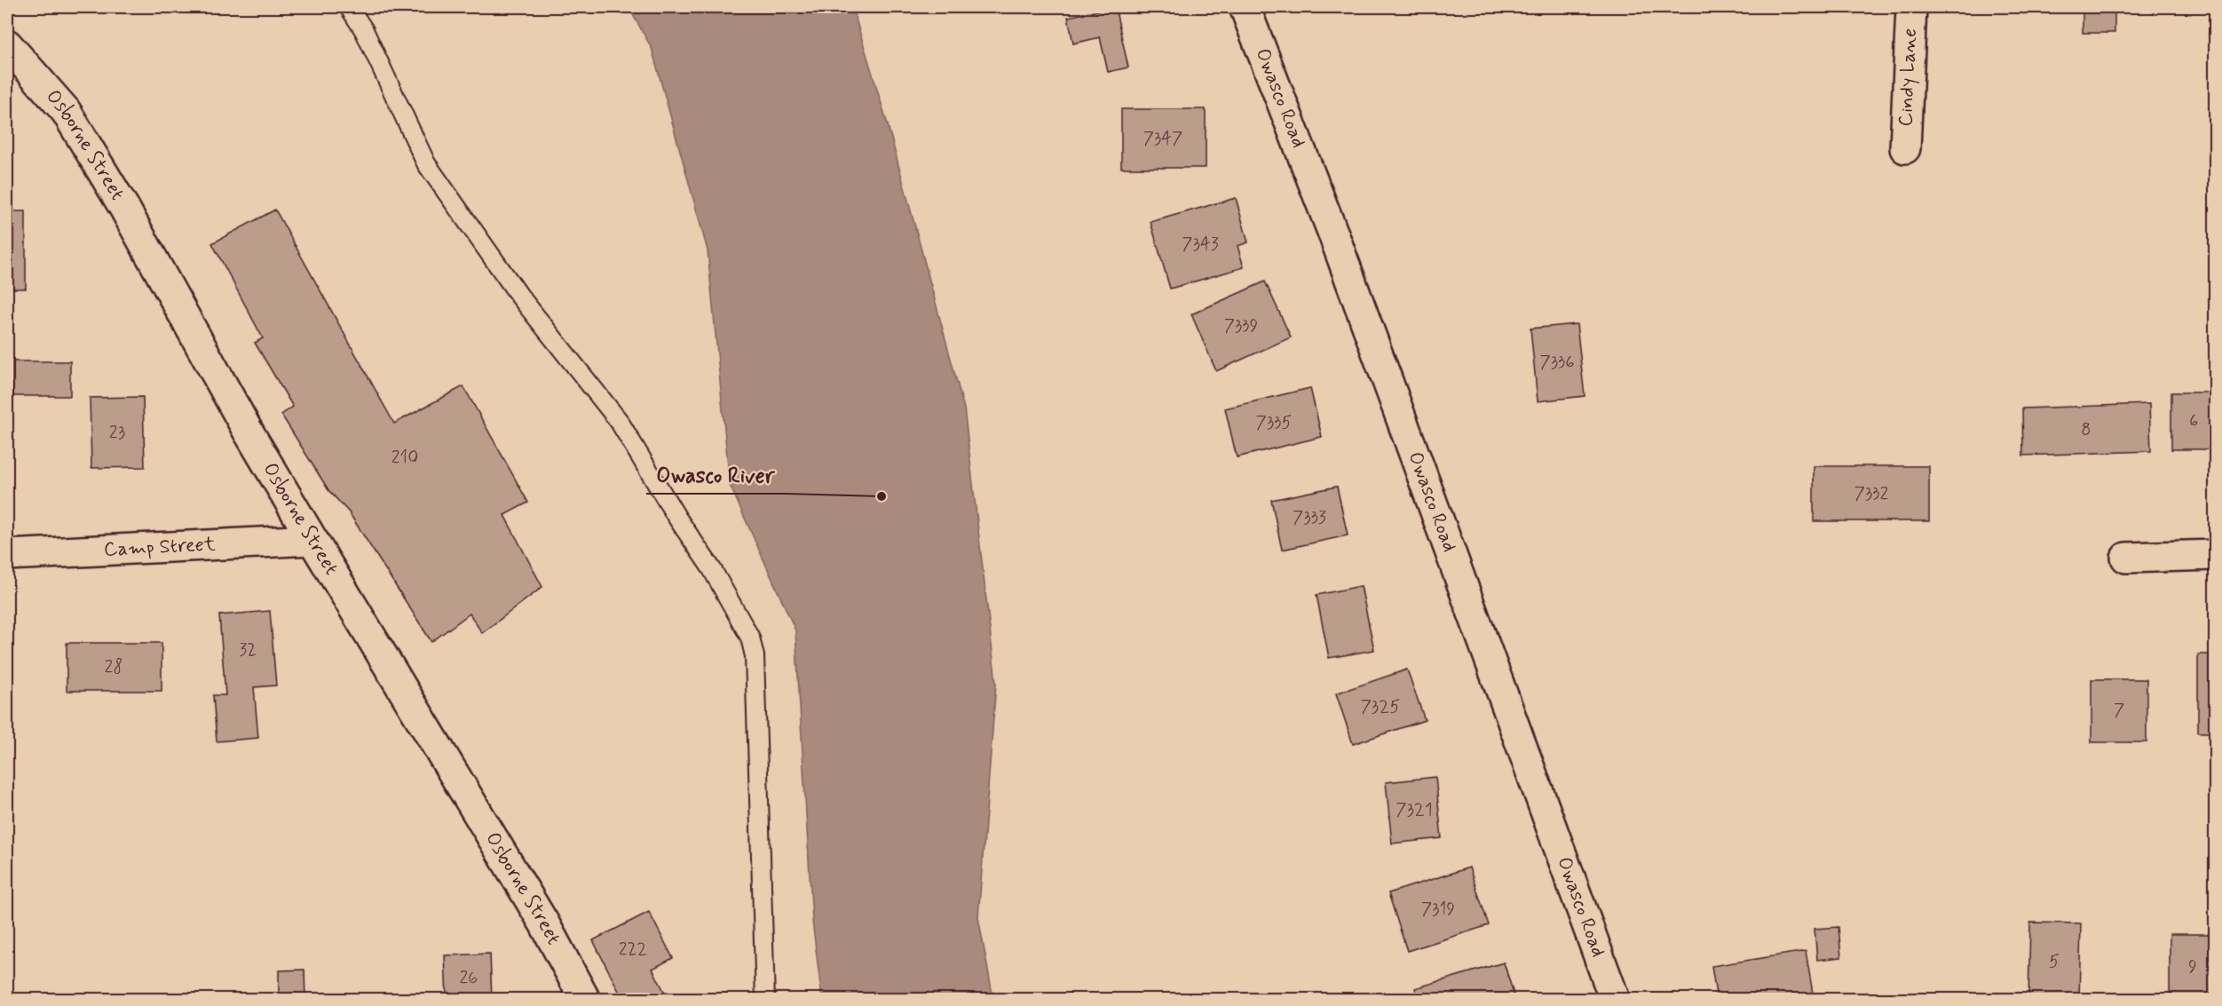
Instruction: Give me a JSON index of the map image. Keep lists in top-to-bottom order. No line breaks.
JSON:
{"streets":{"street":["Cindy Lane","Owasco Road","Osborne Street","Camp Street"]},"crossings":[["Osborne Street","Camp Street"]],"places":["Owasco River"],"house_numbers":["7347","7343","7339","7336","6","7335","8","23","210","7332","7333","32","28","7325","7","7321","7319","222","5","9","26"]}
